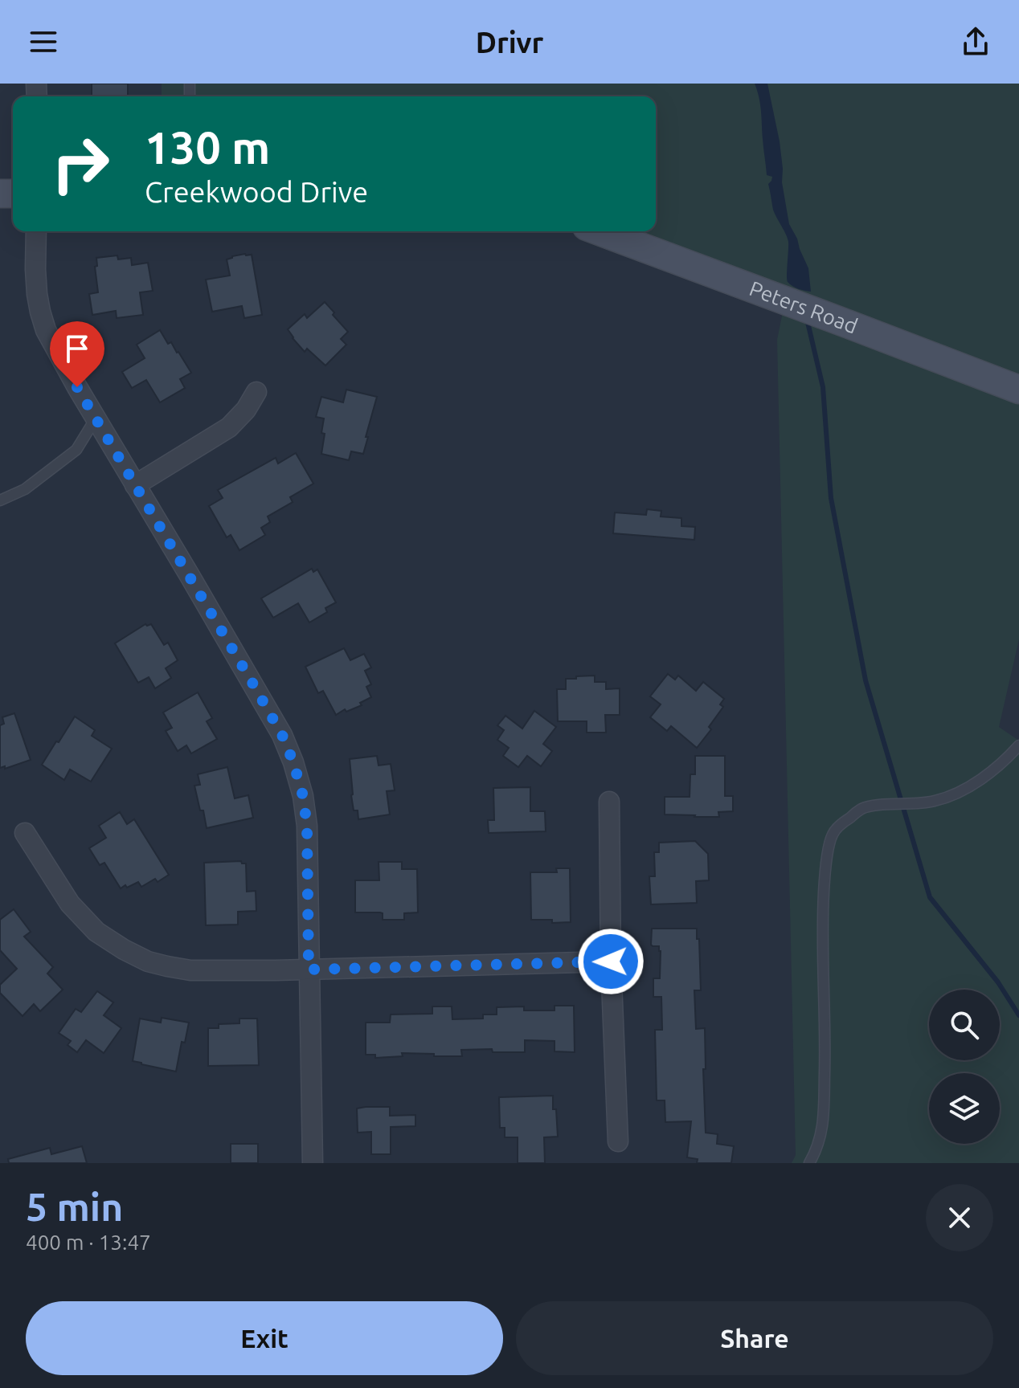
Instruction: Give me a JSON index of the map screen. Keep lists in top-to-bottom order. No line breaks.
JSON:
{"streets":{"street":["Peters Road"]},"page":{"header":"Drivr","turn":["130 m","Creekwood Drive"],"heading":["5 min","400 m · 13:47"],"buttons":["Exit","Share"]}}
